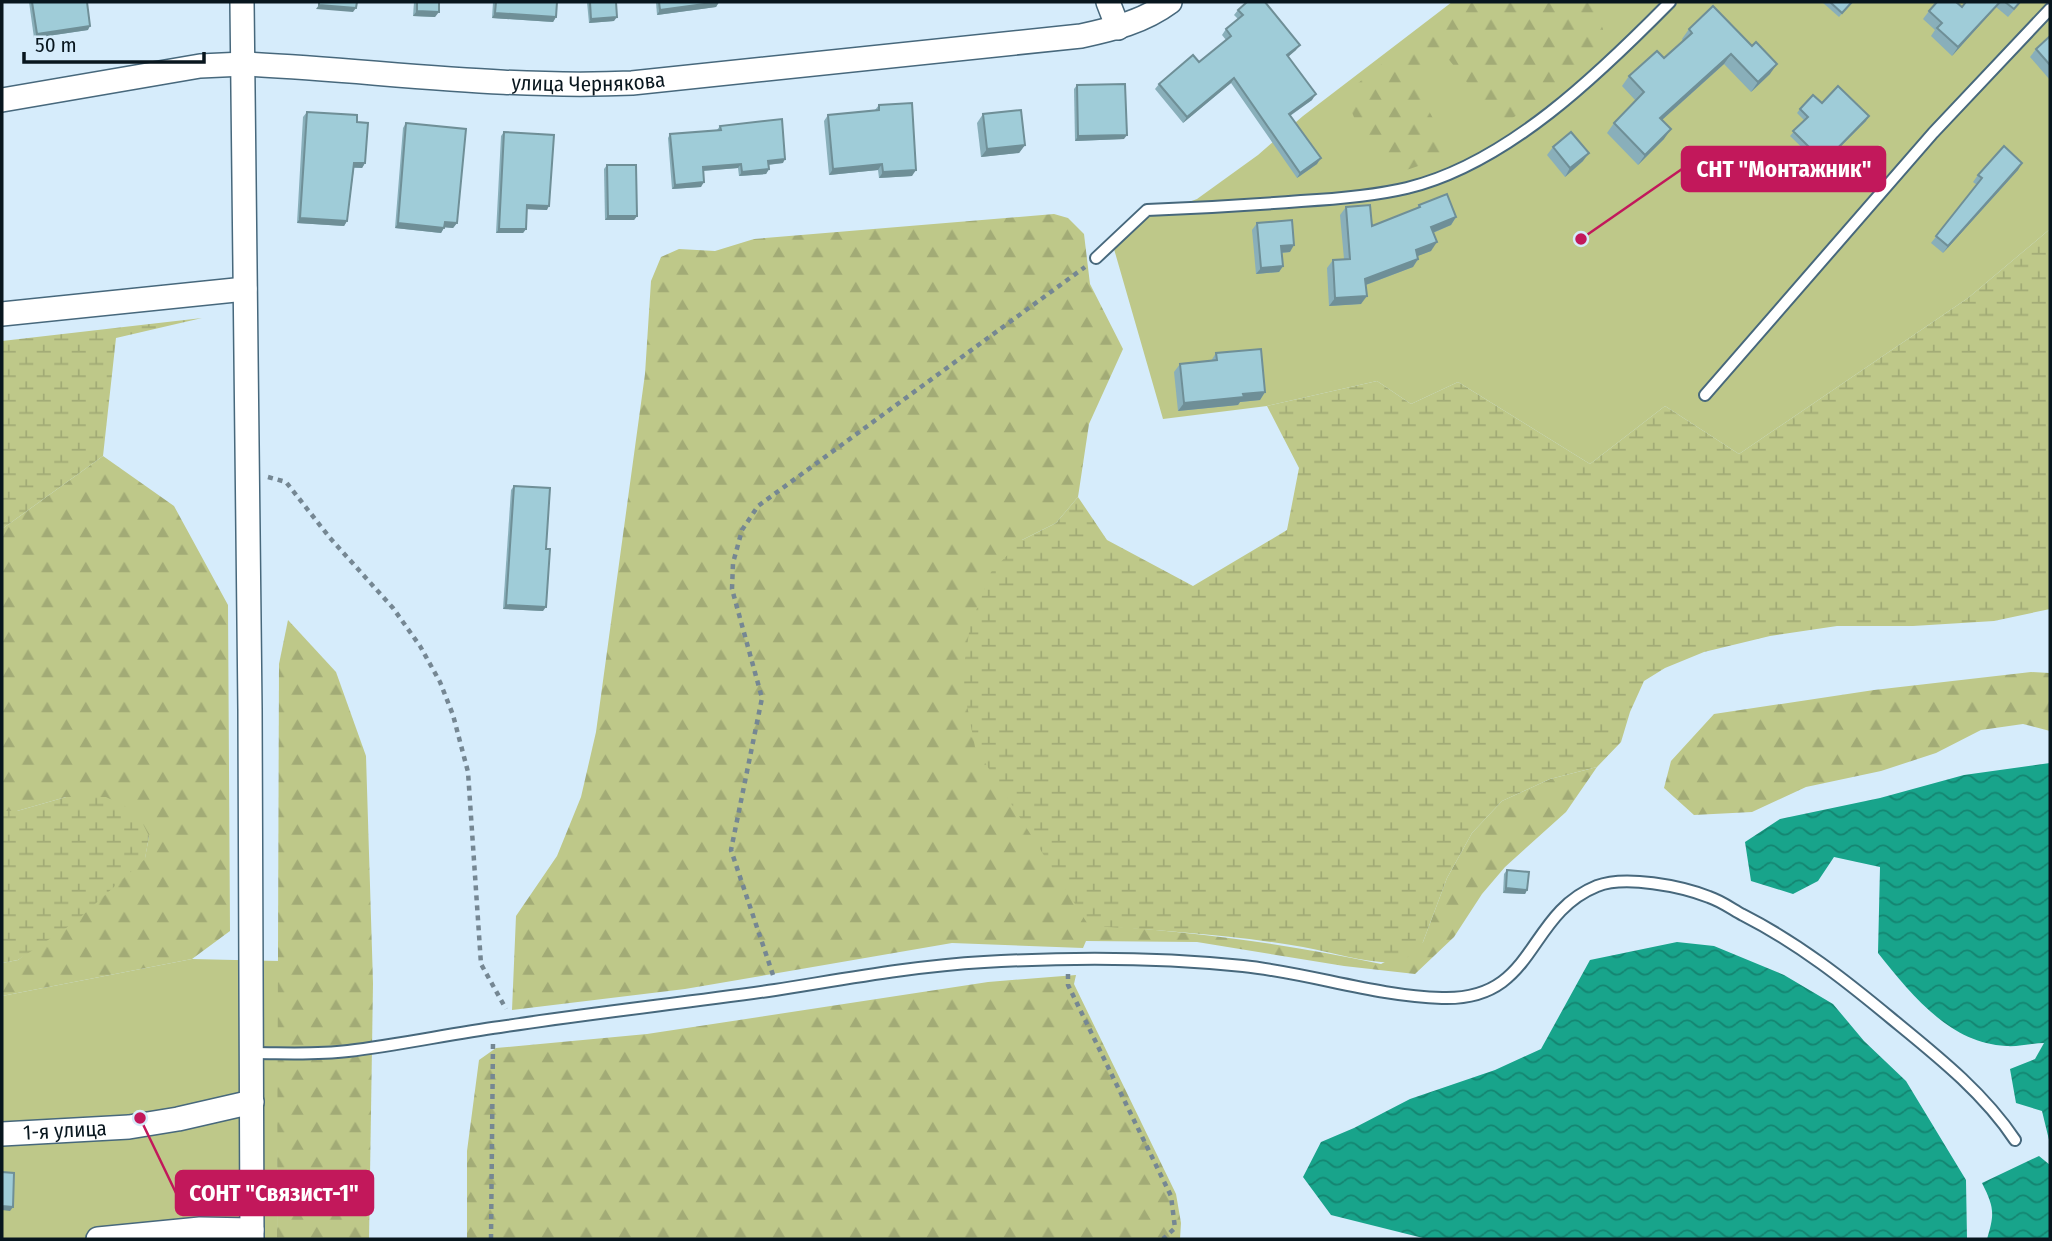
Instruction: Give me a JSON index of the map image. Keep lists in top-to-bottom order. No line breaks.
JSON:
{"streets":{"street":["улица Чернякова","1-я улица"]},"places":["СНТ \"Монтажник\"","СОНТ \"Связист-1\""],"scale_bar":"50 m"}
